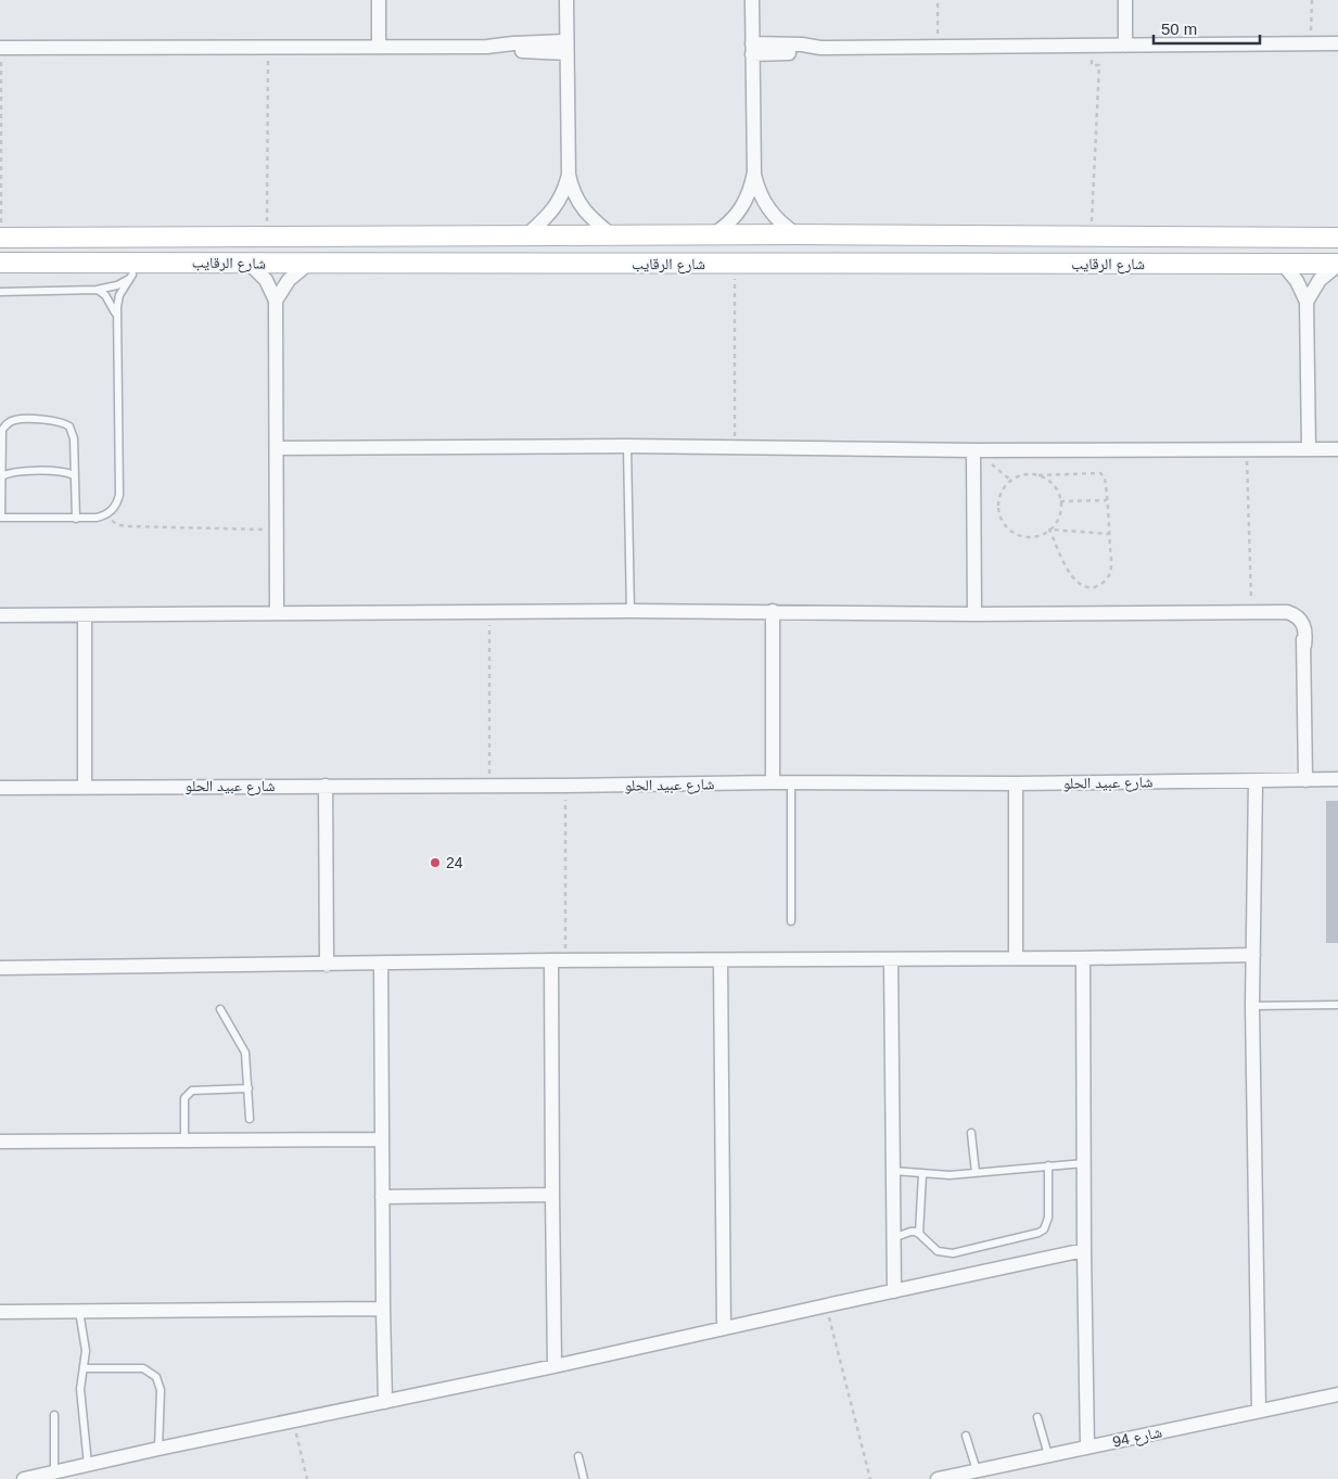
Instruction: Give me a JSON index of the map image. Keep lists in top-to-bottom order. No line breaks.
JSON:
{"streets":{"street":["شارع الرقايب","شارع عبيد الحلو","شارع 94"]},"places":["24"],"scale_bar":"50 m"}
